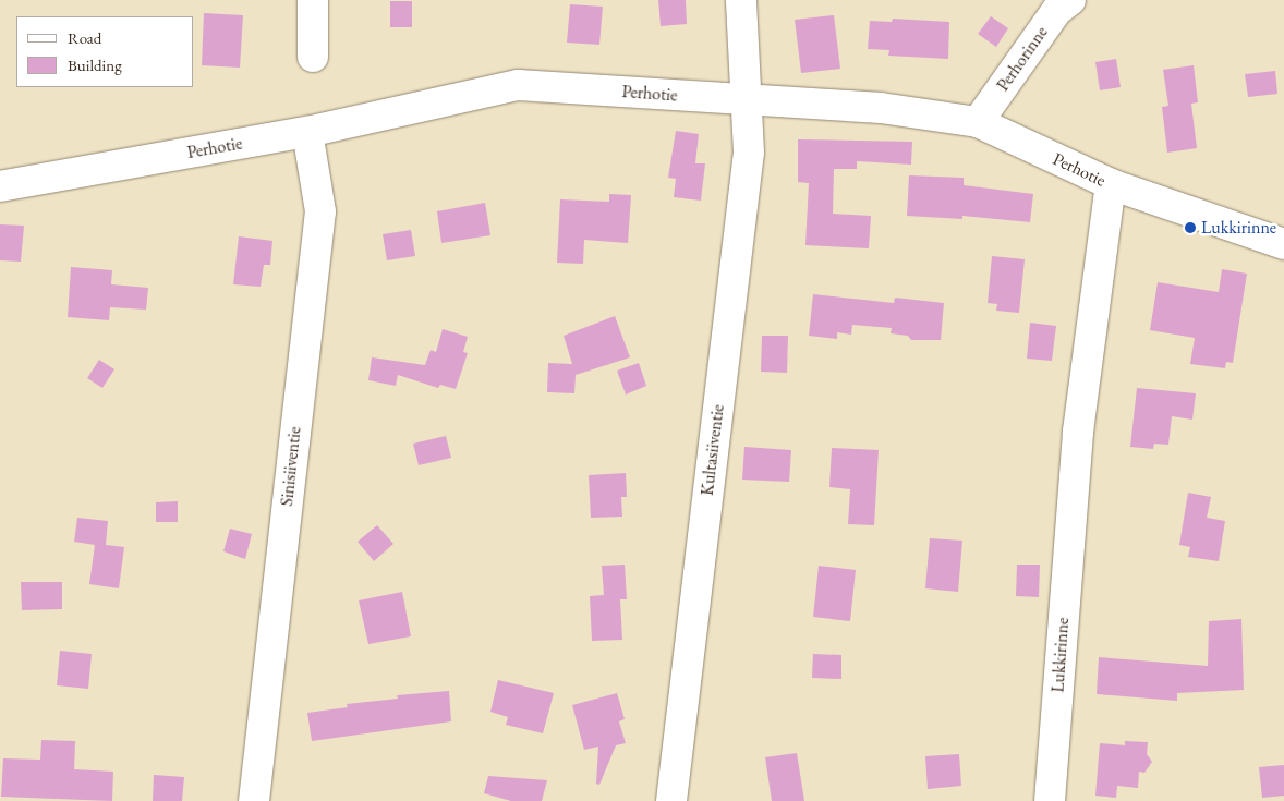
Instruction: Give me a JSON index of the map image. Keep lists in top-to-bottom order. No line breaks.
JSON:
{"streets":{"street":["Perhorinne","Perhotie","Kultasiiventie","Sinisiiventie","Lukkirinne"]},"crossings":[["Perhorinne","Perhotie"],["Perhotie","Kultasiiventie"],["Perhotie","Sinisiiventie"],["Perhotie","Lukkirinne"]],"places":["Lukkirinne"],"legend":["Road","Building"]}
